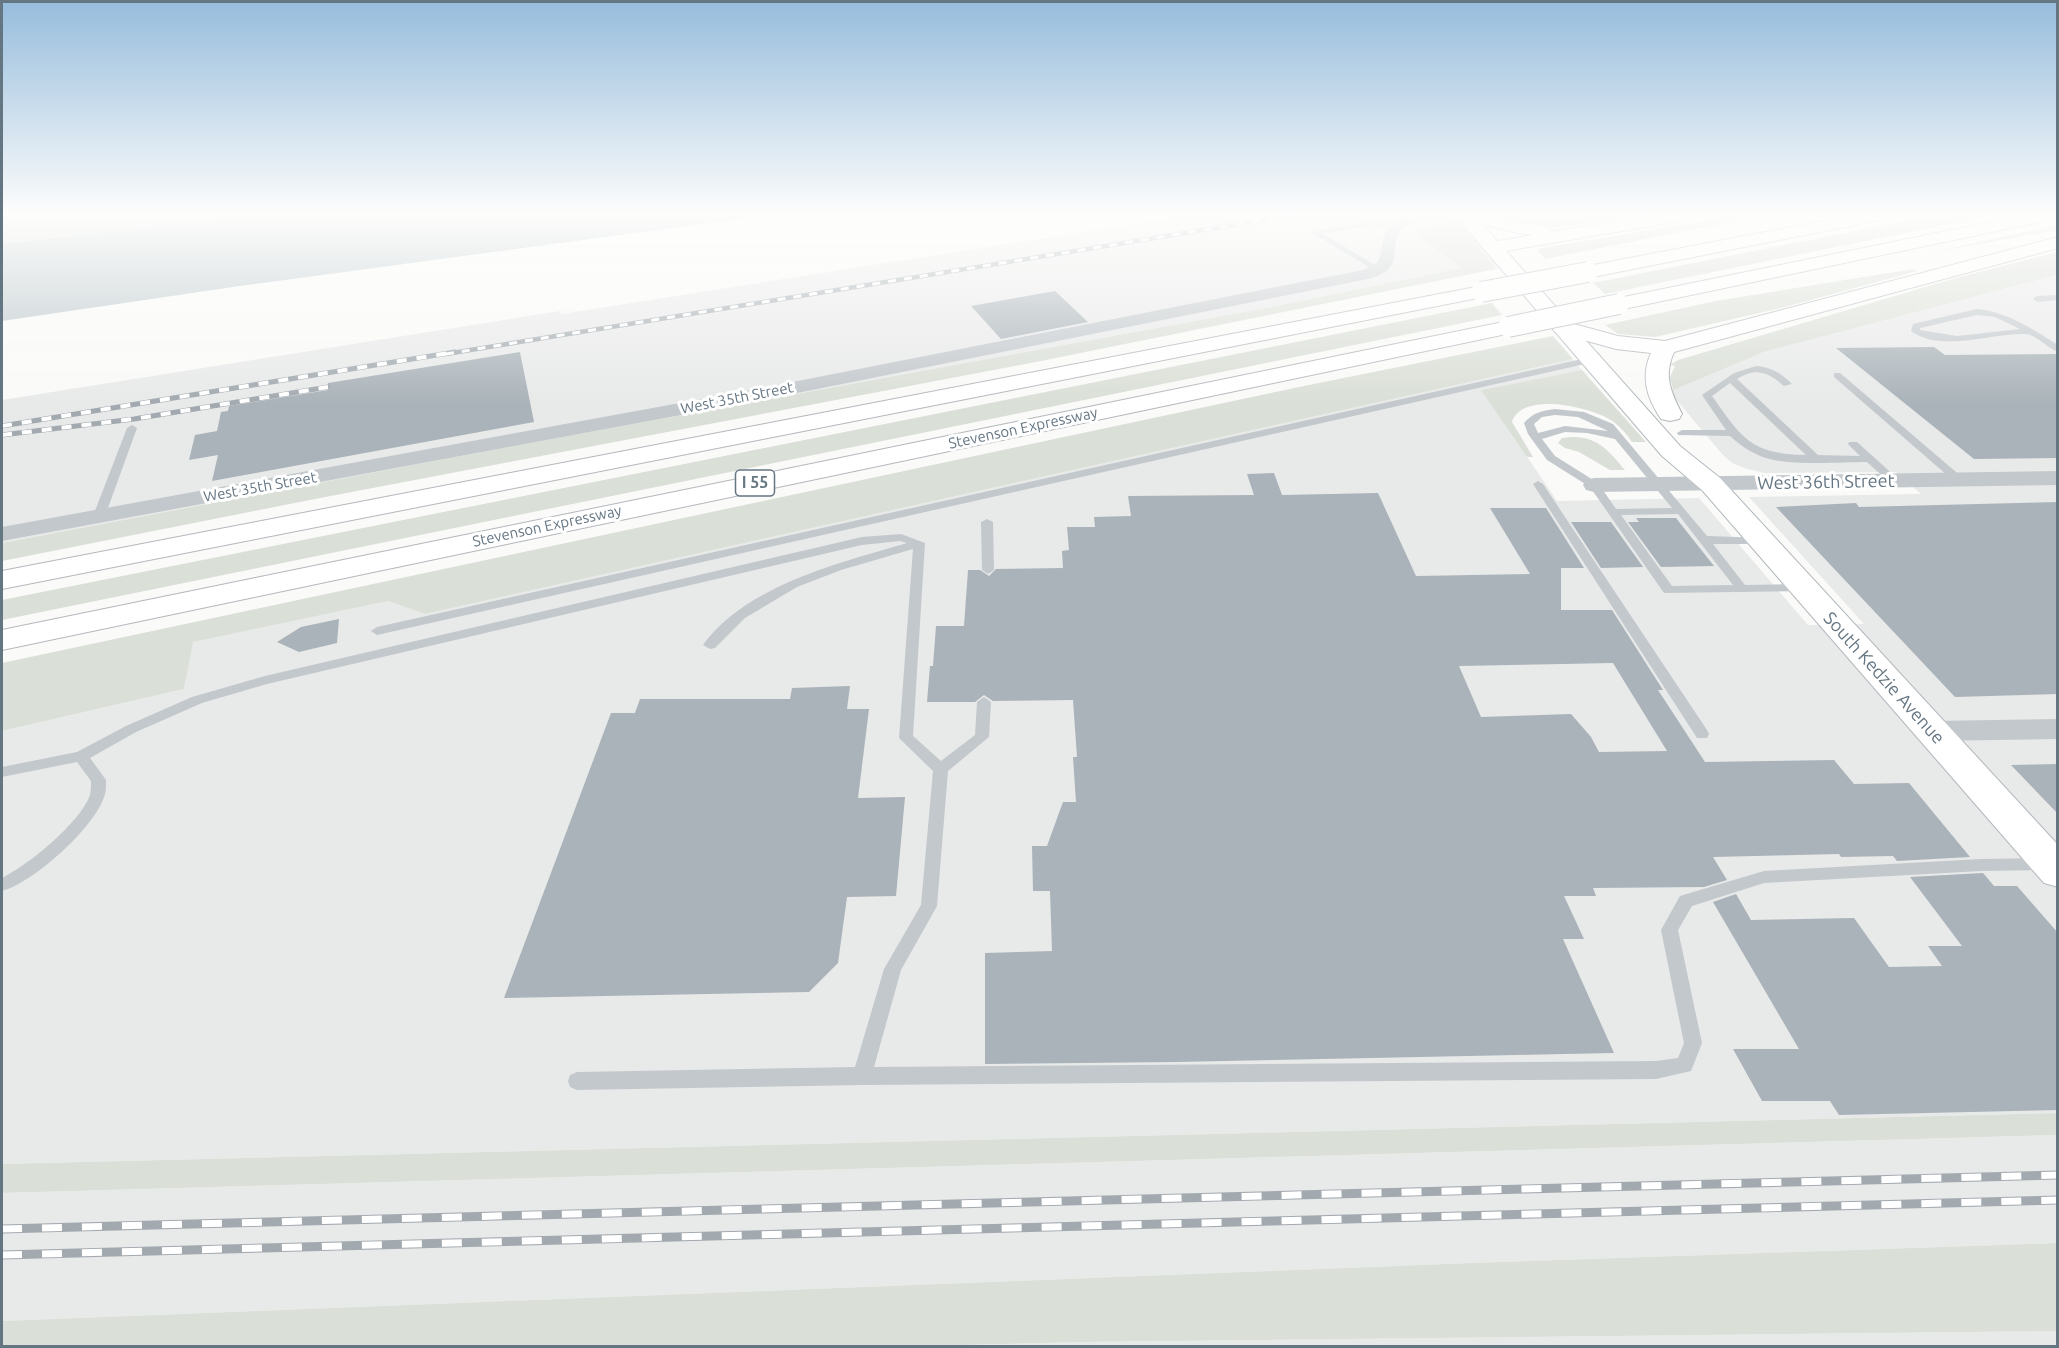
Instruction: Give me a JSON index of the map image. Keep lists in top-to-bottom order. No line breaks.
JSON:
{"streets":{"main road":["Stevenson Expressway","I 55","South Kedzie Avenue"],"street":["West 35th Street","West 36th Street"]},"crossings":[["West 36th Street","South Kedzie Avenue"]]}
